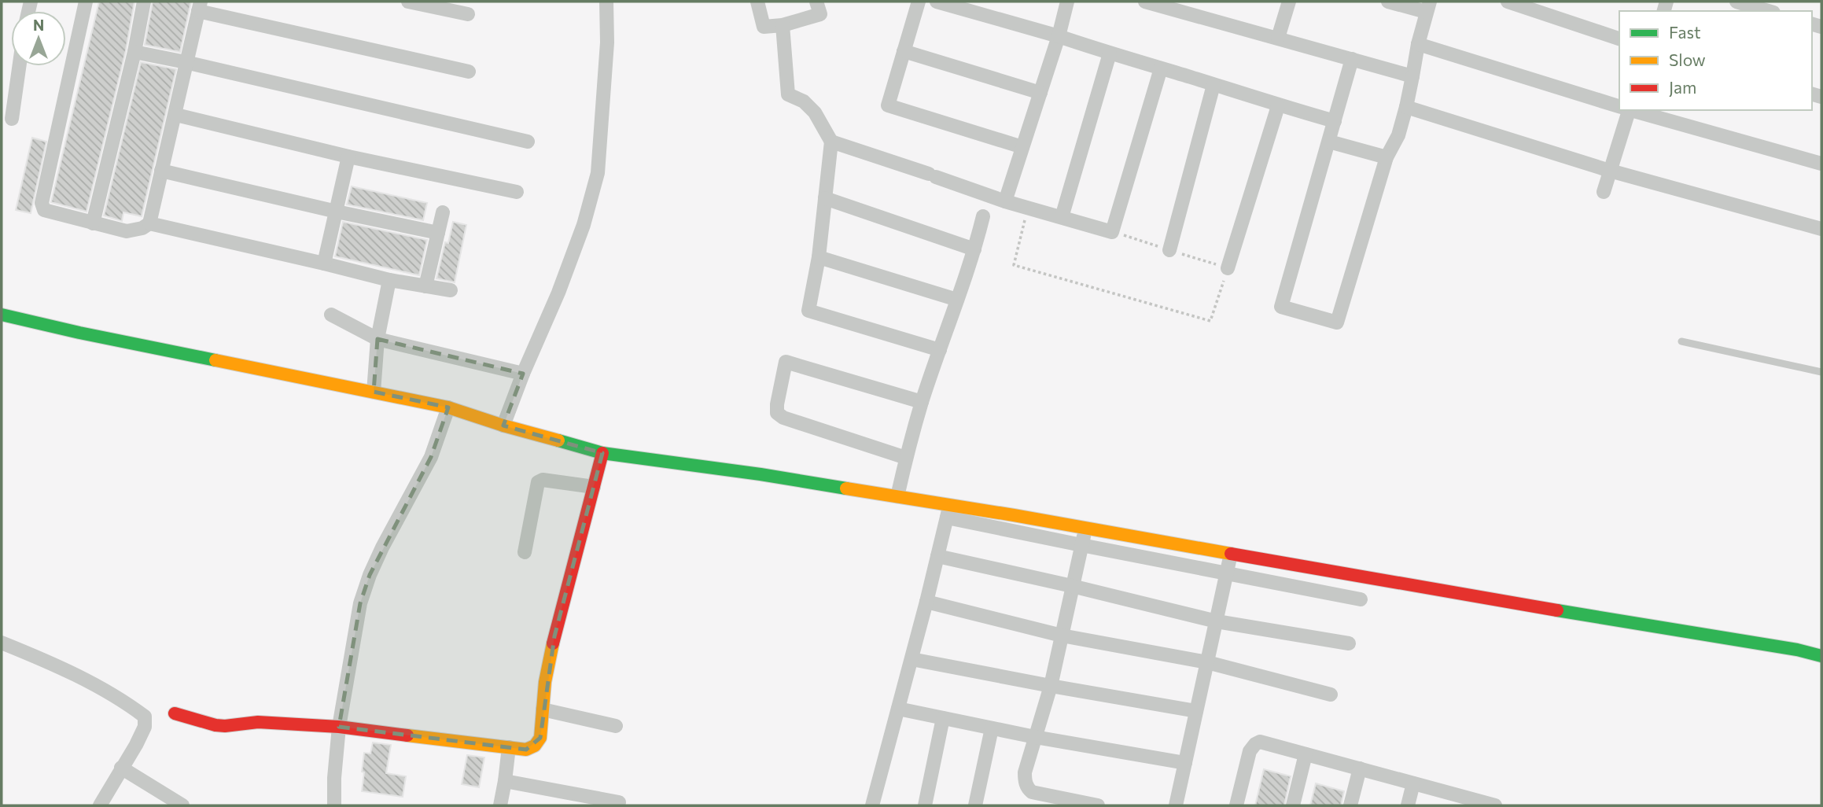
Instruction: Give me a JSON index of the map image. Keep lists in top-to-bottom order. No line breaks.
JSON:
{"legend":["Fast","Slow","Jam"],"north":"top"}
